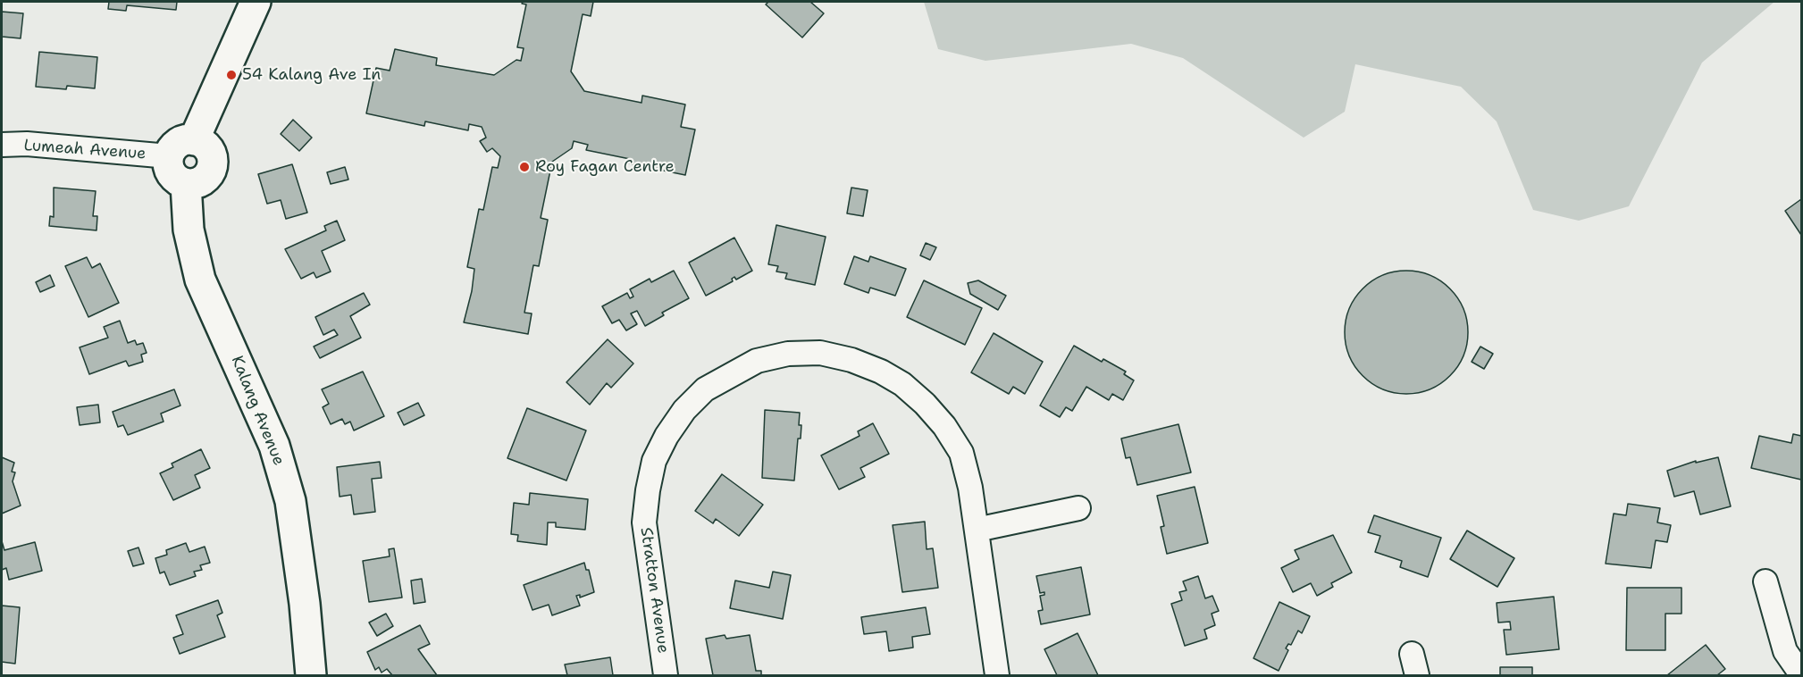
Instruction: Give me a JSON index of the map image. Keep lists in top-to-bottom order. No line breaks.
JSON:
{"streets":{"street":["Lumeah Avenue","Kalang Avenue","Stratton Avenue"]},"crossings":[["Lumeah Avenue","Kalang Avenue"]],"places":["54 Kalang Ave In","Roy Fagan Centre"]}
